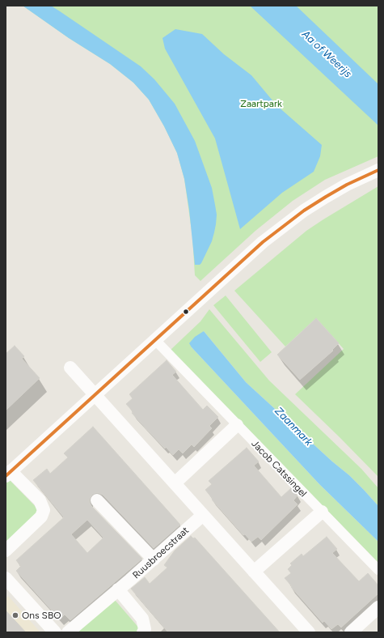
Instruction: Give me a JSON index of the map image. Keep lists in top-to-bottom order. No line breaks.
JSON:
{"streets":{"street":["Jacob Catssingel","Ruusbroecstraat"]},"water":["Aa of Weerijs","Zaanmark"],"parks":["Zaartpark"],"places":["Ons SBO"]}
